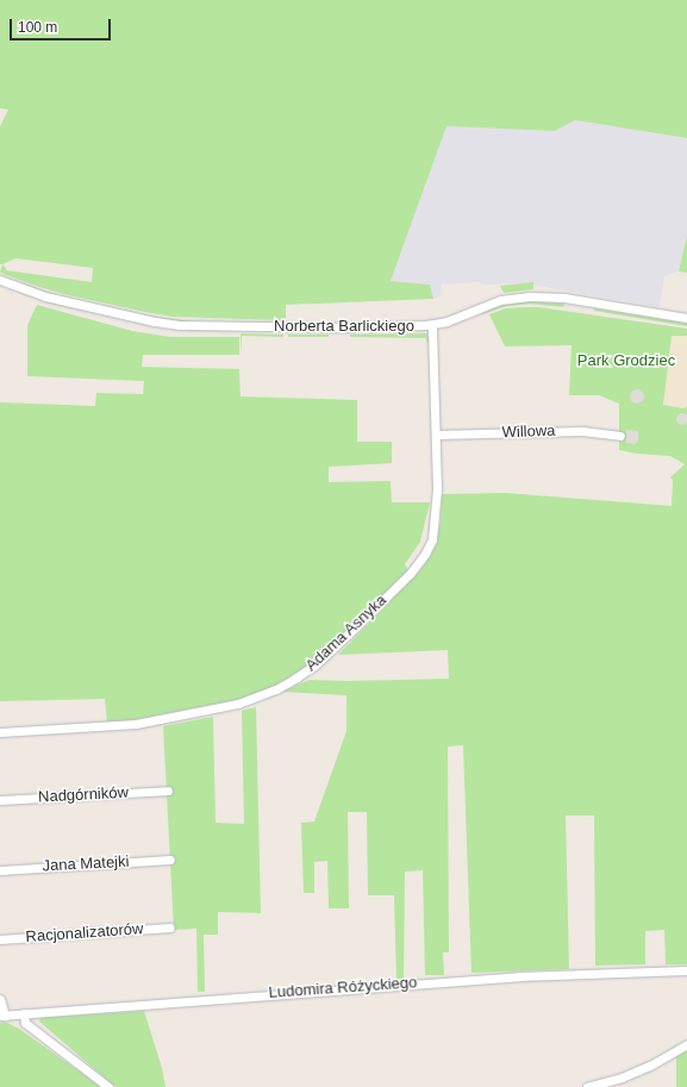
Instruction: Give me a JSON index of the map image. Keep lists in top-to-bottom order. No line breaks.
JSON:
{"streets":{"street":["Norberta Barlickiego","Willowa","Adama Asnyka","Nadgórników","Jana Matejki","Racjonalizatorów","Ludomira Różyckiego"]},"crossings":[["Norberta Barlickiego","Adama Asnyka"],["Willowa","Adama Asnyka"]],"parks":["Park Grodziec"],"scale_bar":"100 m"}
